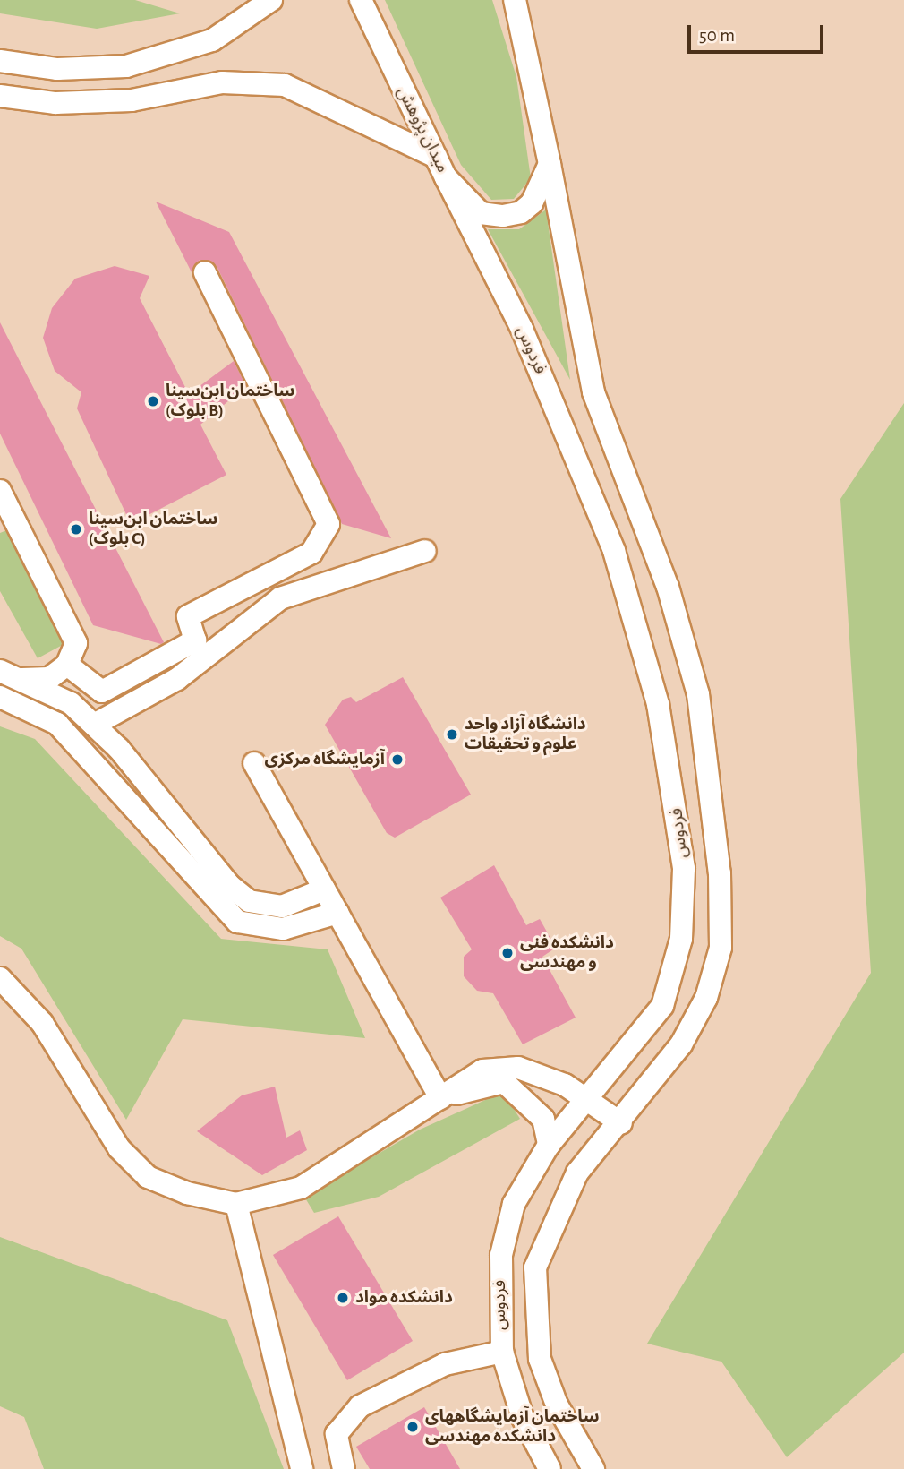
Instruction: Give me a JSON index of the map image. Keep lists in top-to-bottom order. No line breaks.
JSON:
{"streets":{"lane":["میدان پژوهش","فردوس"]},"crossings":[["میدان پژوهش","فردوس"]],"places":["ساختمان ابن‌سینا (بلوک B)","ساختمان ابن‌سینا (بلوک C)","دانشگاه آزاد واحد علوم و تحقیقات","آزمایشگاه مرکزی","دانشکده فنی و مهندسی","دانشکده مواد","ساختمان آزمایشگاههای دانشکده مهندسی"],"scale_bar":"50 m"}
